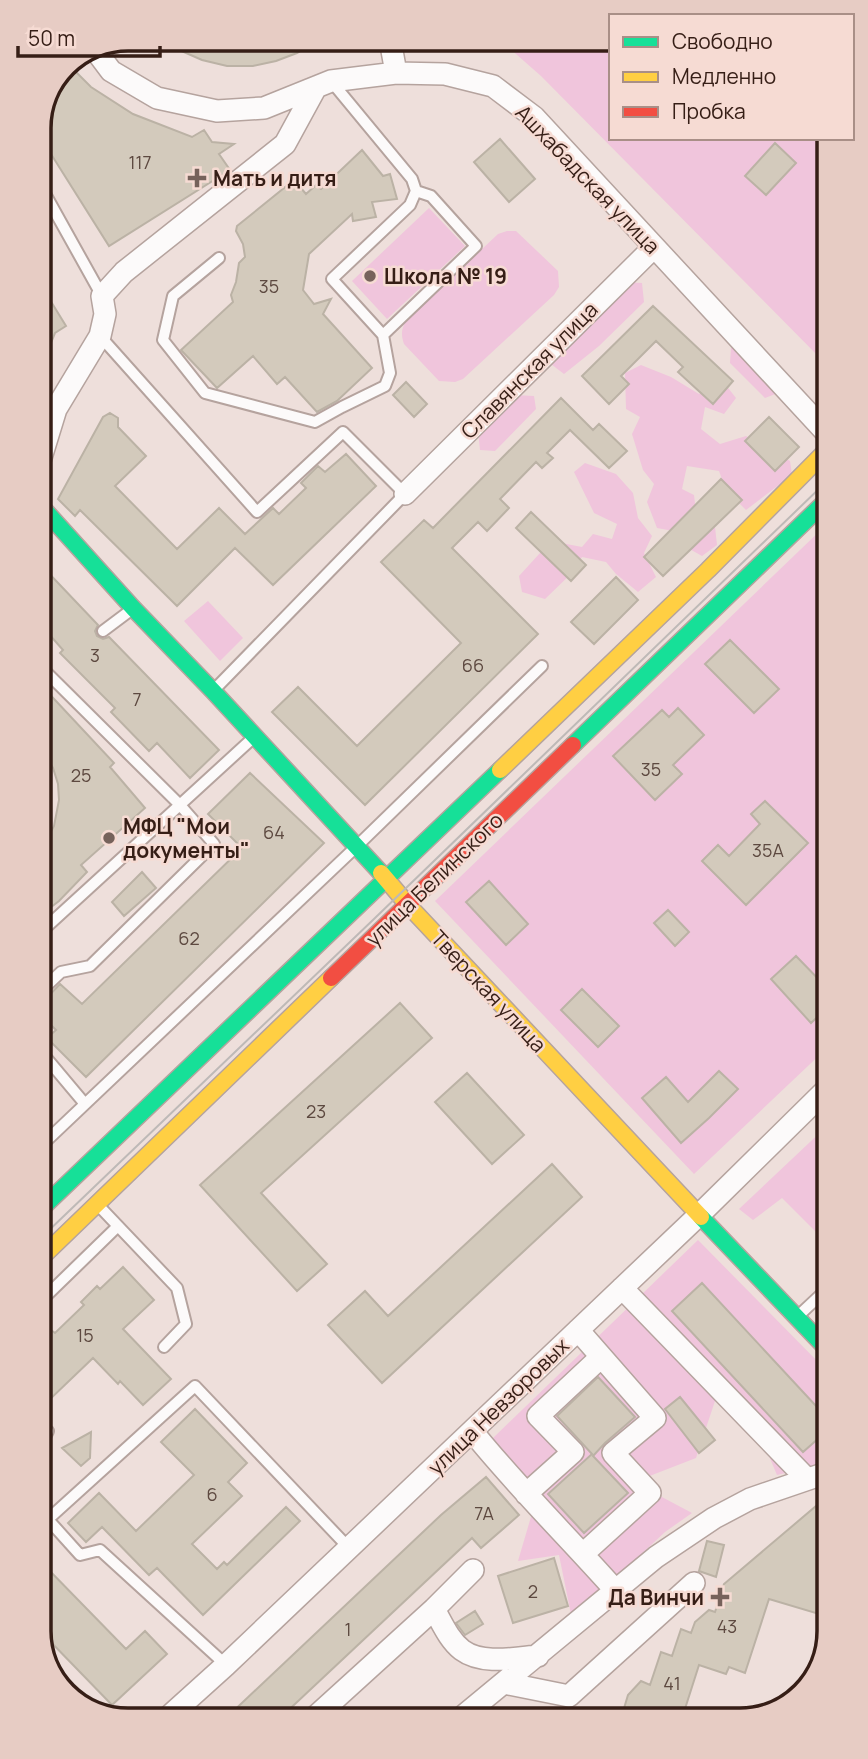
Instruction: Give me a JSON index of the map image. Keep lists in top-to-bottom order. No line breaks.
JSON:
{"streets":{"main road":["улица Белинского","Тверская улица"],"street":["Ашхабадская улица","Славянская улица","улица Невзоровых"]},"crossings":[["Ашхабадская улица","Славянская улица"],["улица Белинского","Тверская улица"],["Тверская улица","улица Невзоровых"]],"places":{"health":["Мать и дитя","Да Винчи"],"other":["Школа № 19","МФЦ \"Мои документы\""]},"house_numbers":["117","35","3","66","7","35","25","64","35А","62","23","15","6","7А","2","43","1","41"],"legend":["Свободно","Медленно","Пробка"],"scale_bar":"50 m"}
